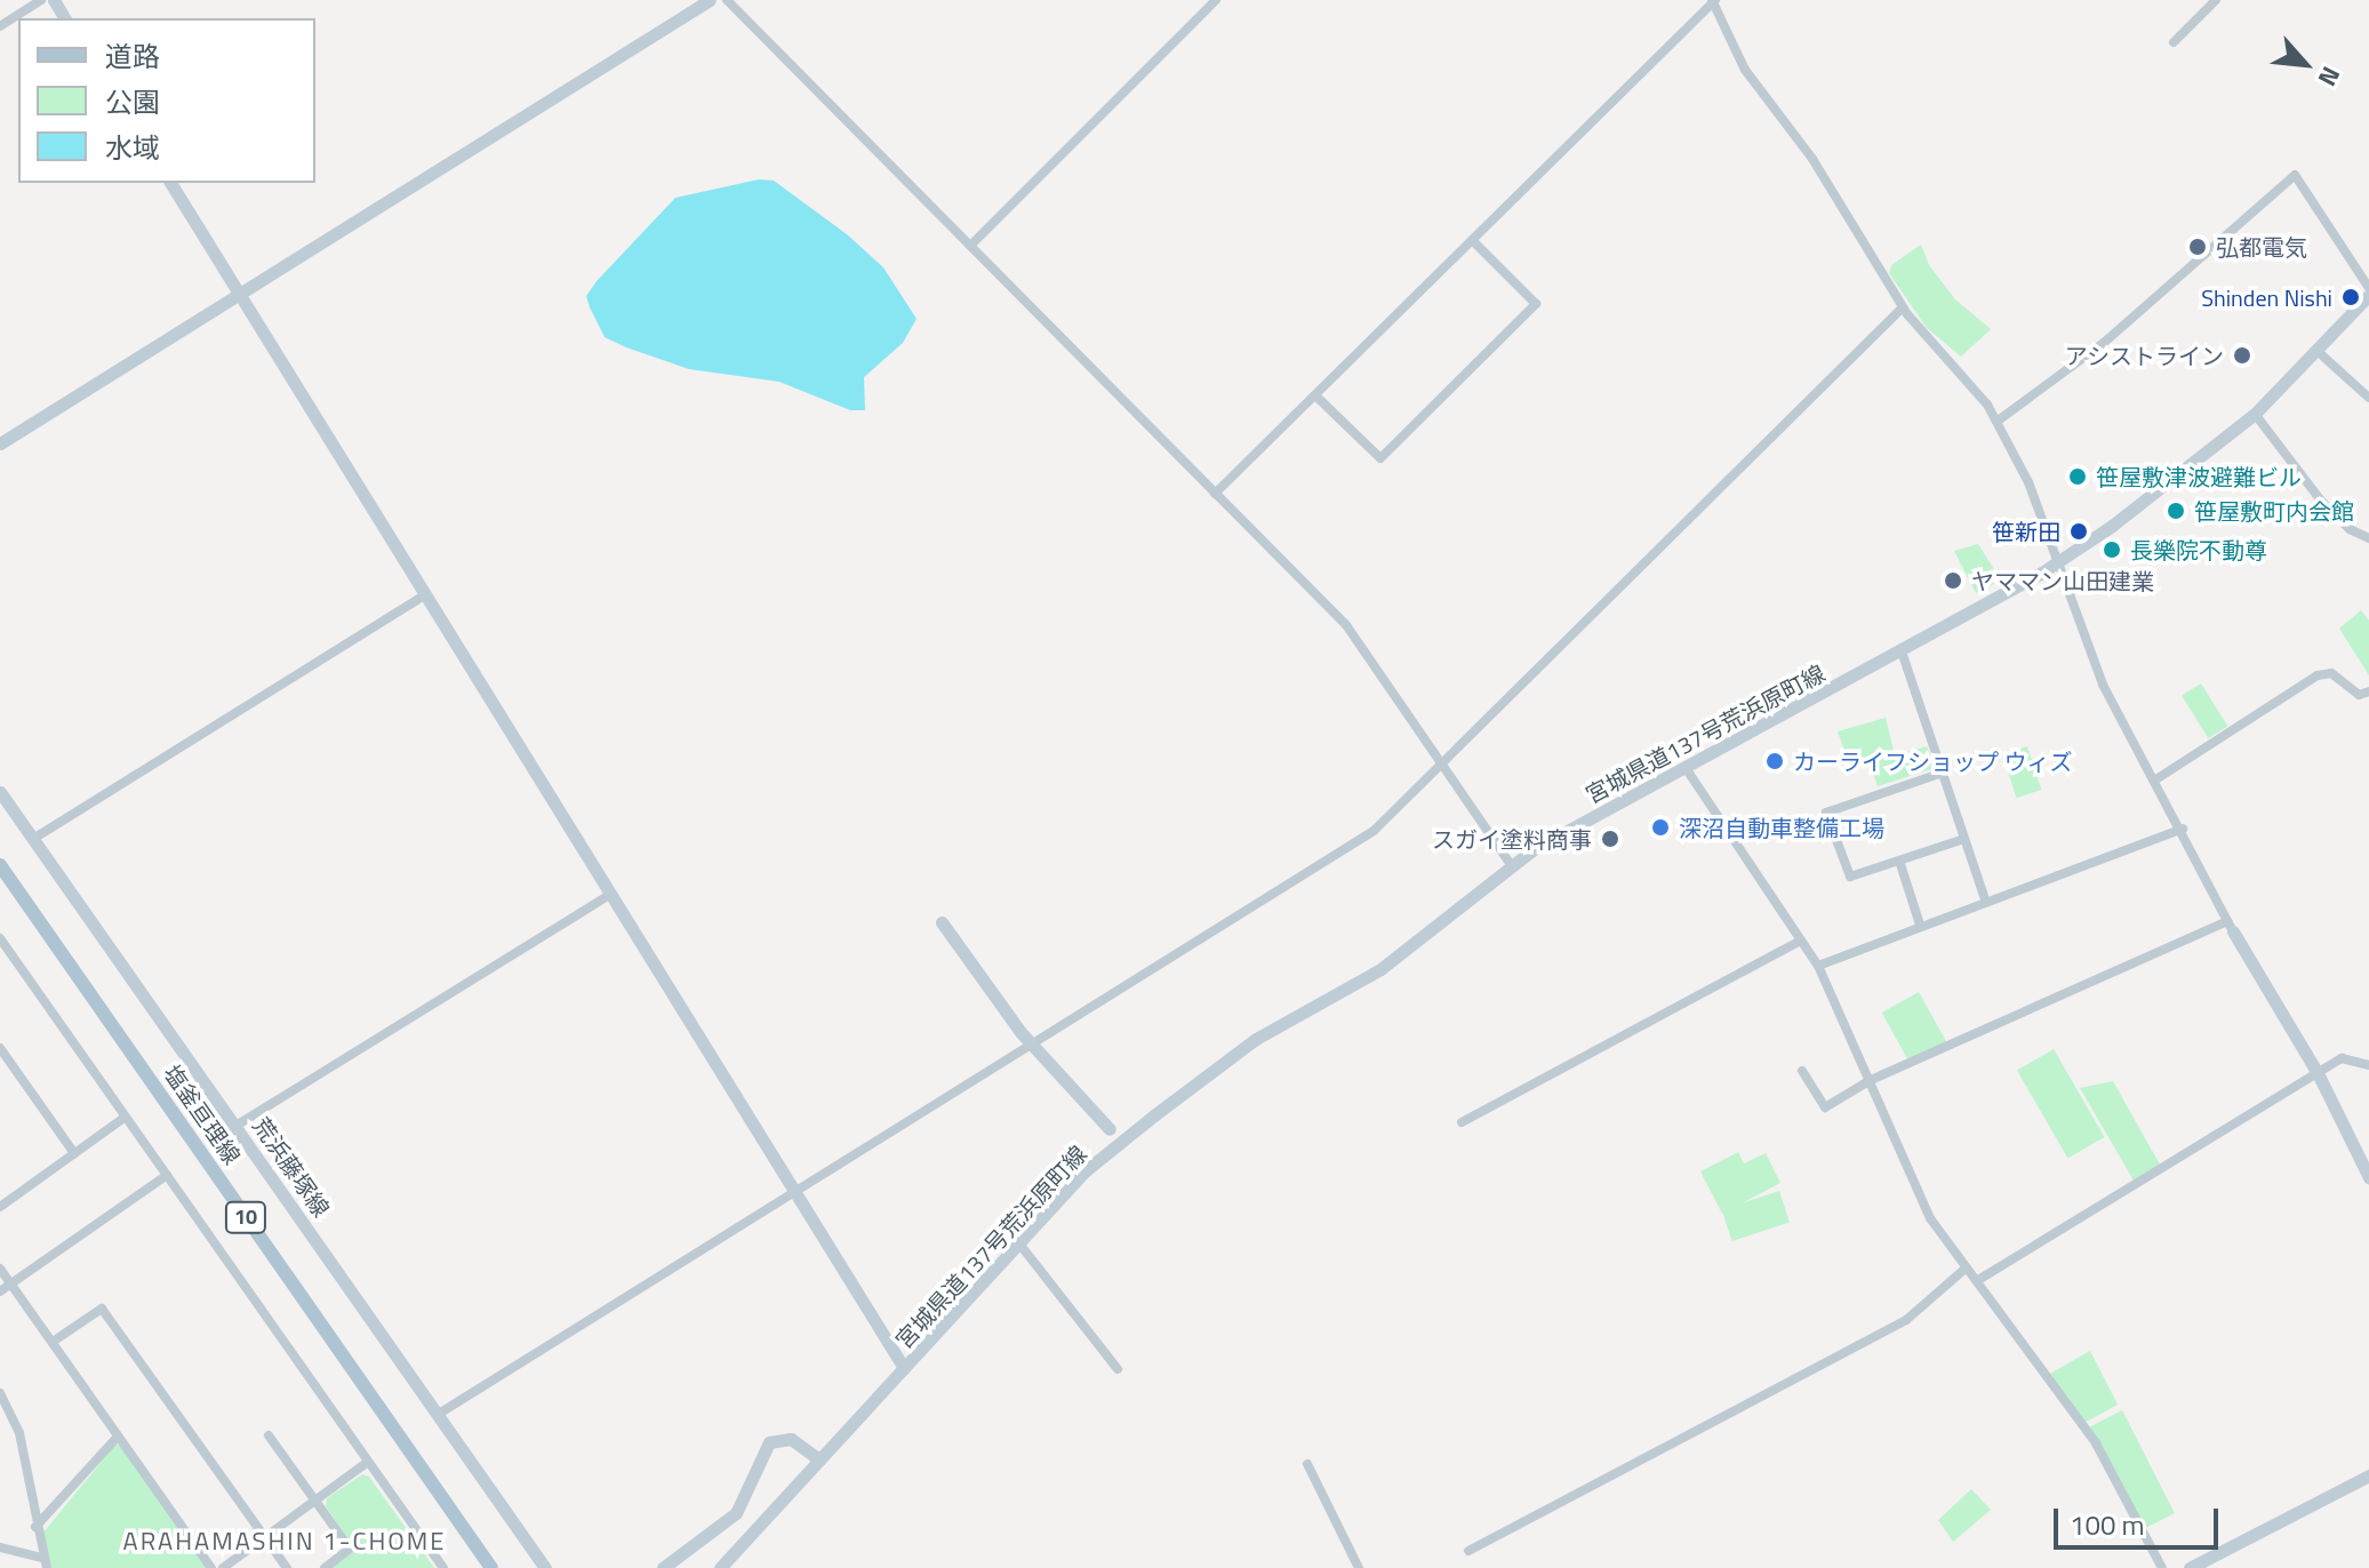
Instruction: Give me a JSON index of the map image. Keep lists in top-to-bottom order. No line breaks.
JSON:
{"streets":{"main road":["塩釜亘理線","10"],"street":["宮城県道137号荒浜原町線","荒浜藤塚線"]},"districts":["ARAHAMASHIN 1-CHOME"],"places":["弘都電気","Shinden Nishi","アシストライン","笹屋敷津波避難ビル","笹屋敷町内会館","笹新田","長樂院不動尊","ヤママン山田建業","カーライフショップ ウィズ","深沼自動車整備工場","スガイ塗料商事"],"legend":["道路","公園","水域"],"scale_bar":"100 m","north":"bottom right"}
